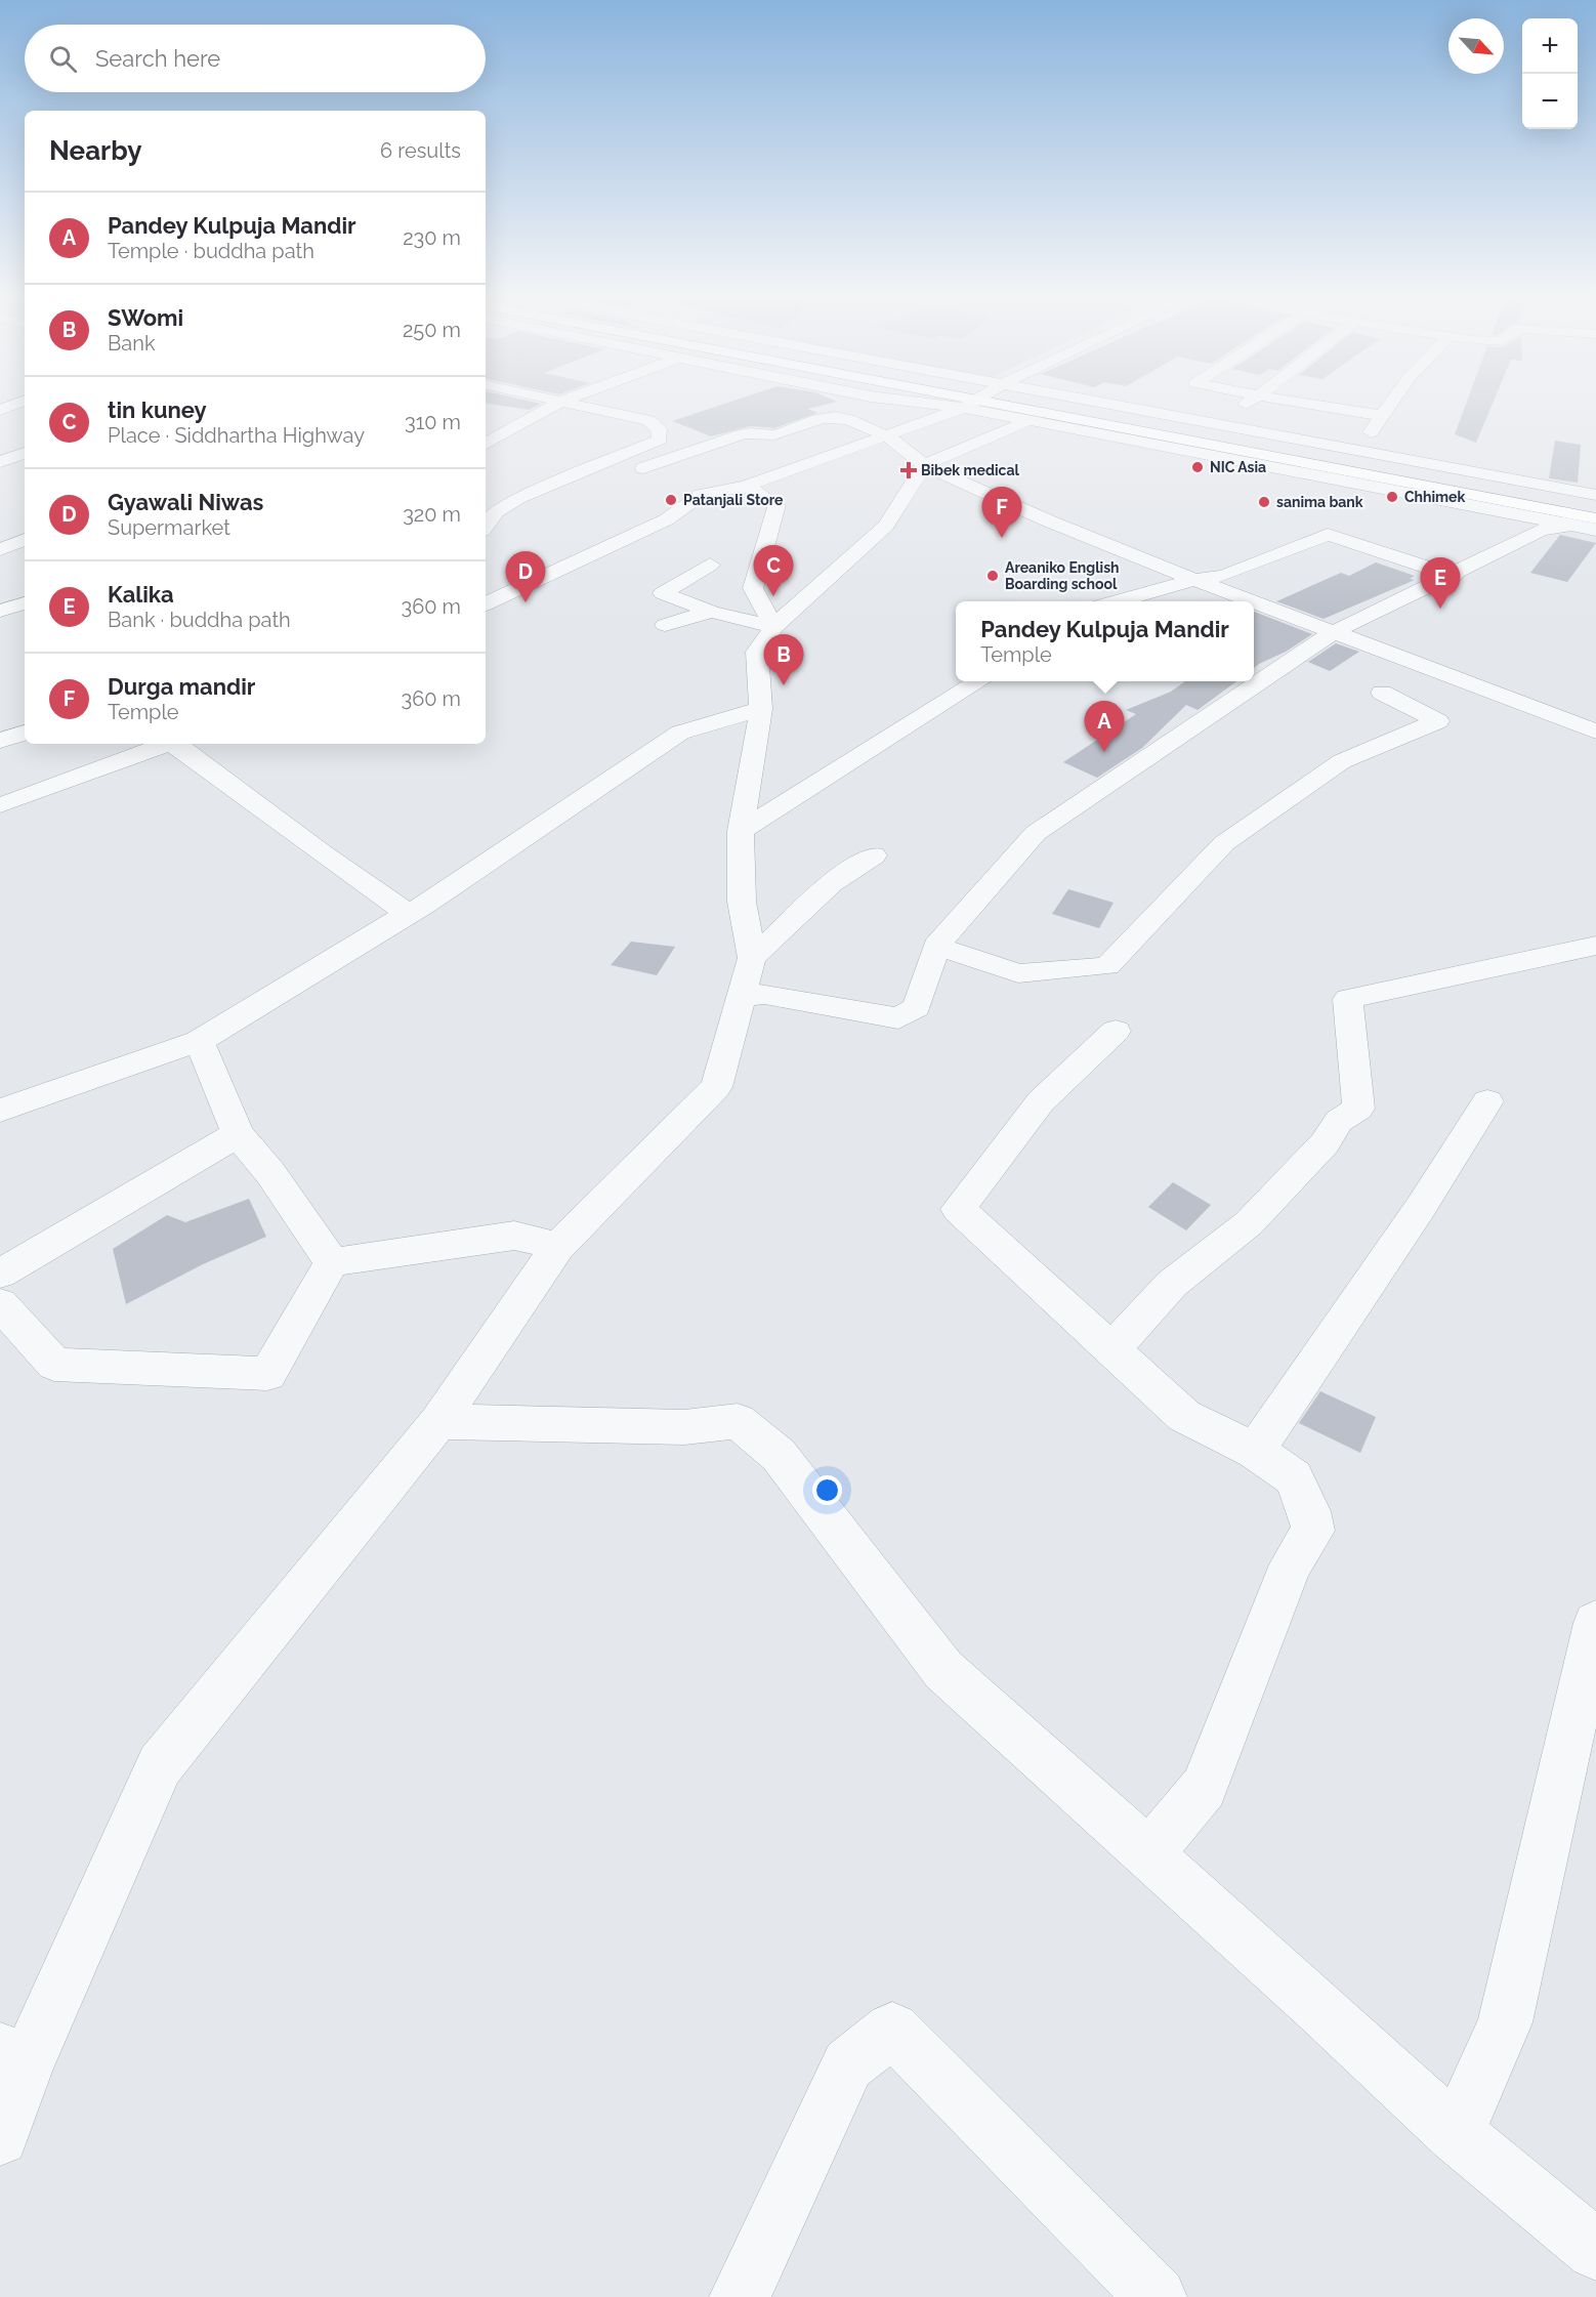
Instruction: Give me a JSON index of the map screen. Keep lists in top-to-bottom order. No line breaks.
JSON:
{"places":{"other":["NIC Asia","Chhimek","Patanjali Store","sanima bank","Areaniko English Boarding school"],"health":["Bibek medical"]},"north":"bottom right","page":{"map_buttons":["+","−"],"search":"Search here","heading":["Nearby","6 results"],"list":[{"mark":"A","name":"Pandey Kulpuja Mandir","note":"Temple · buddha path","value":"230 m"},{"mark":"B","name":"SWomi","note":"Bank","value":"250 m"},{"mark":"C","name":"tin kuney","note":"Place · Siddhartha Highway","value":"310 m"},{"mark":"D","name":"Gyawali Niwas","note":"Supermarket","value":"320 m"},{"mark":"E","name":"Kalika","note":"Bank · buddha path","value":"360 m"},{"mark":"F","name":"Durga mandir","note":"Temple","value":"360 m"}],"pins":["F","C","D","E","B","A"],"popup":["Pandey Kulpuja Mandir","Temple"]}}
